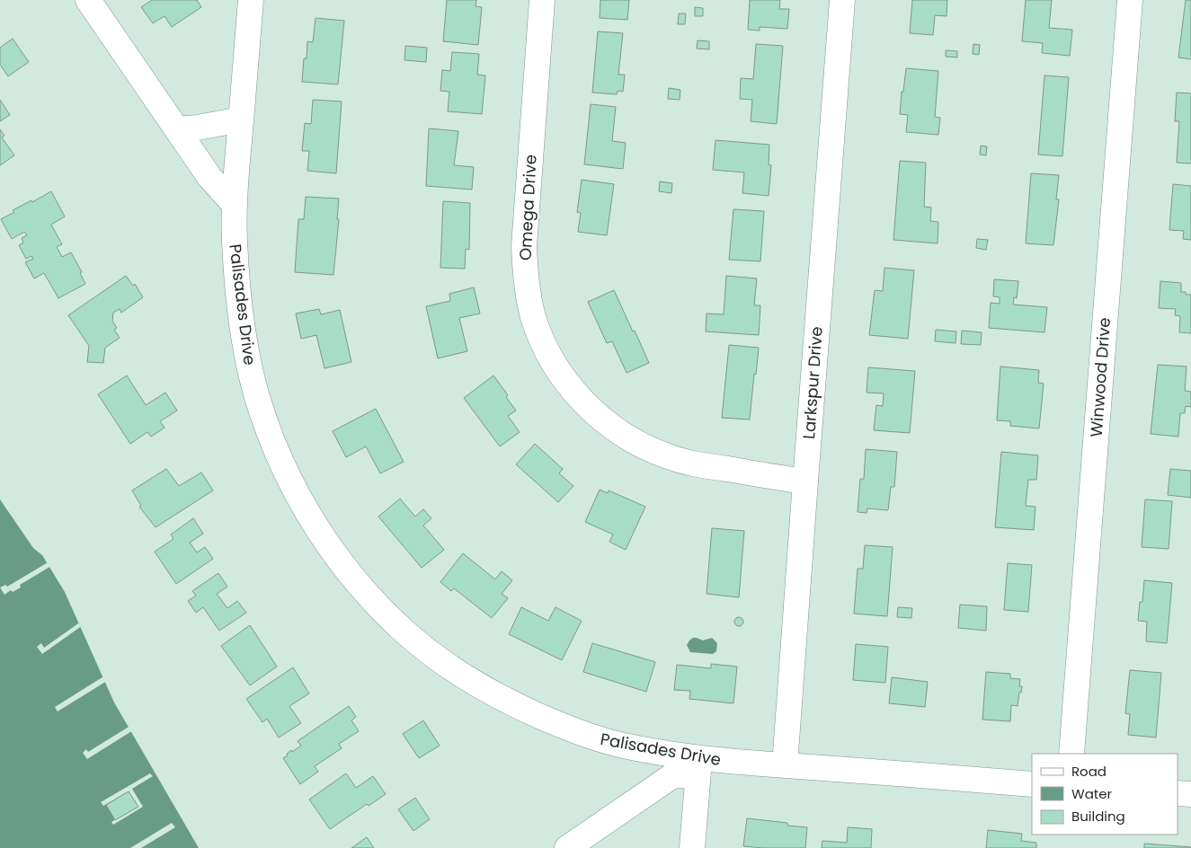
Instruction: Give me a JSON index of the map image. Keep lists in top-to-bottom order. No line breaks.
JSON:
{"streets":{"street":["Omega Drive","Palisades Drive","Winwood Drive","Larkspur Drive"]},"crossings":[["Omega Drive","Larkspur Drive"],["Palisades Drive","Larkspur Drive"]],"legend":["Road","Water","Building"]}
